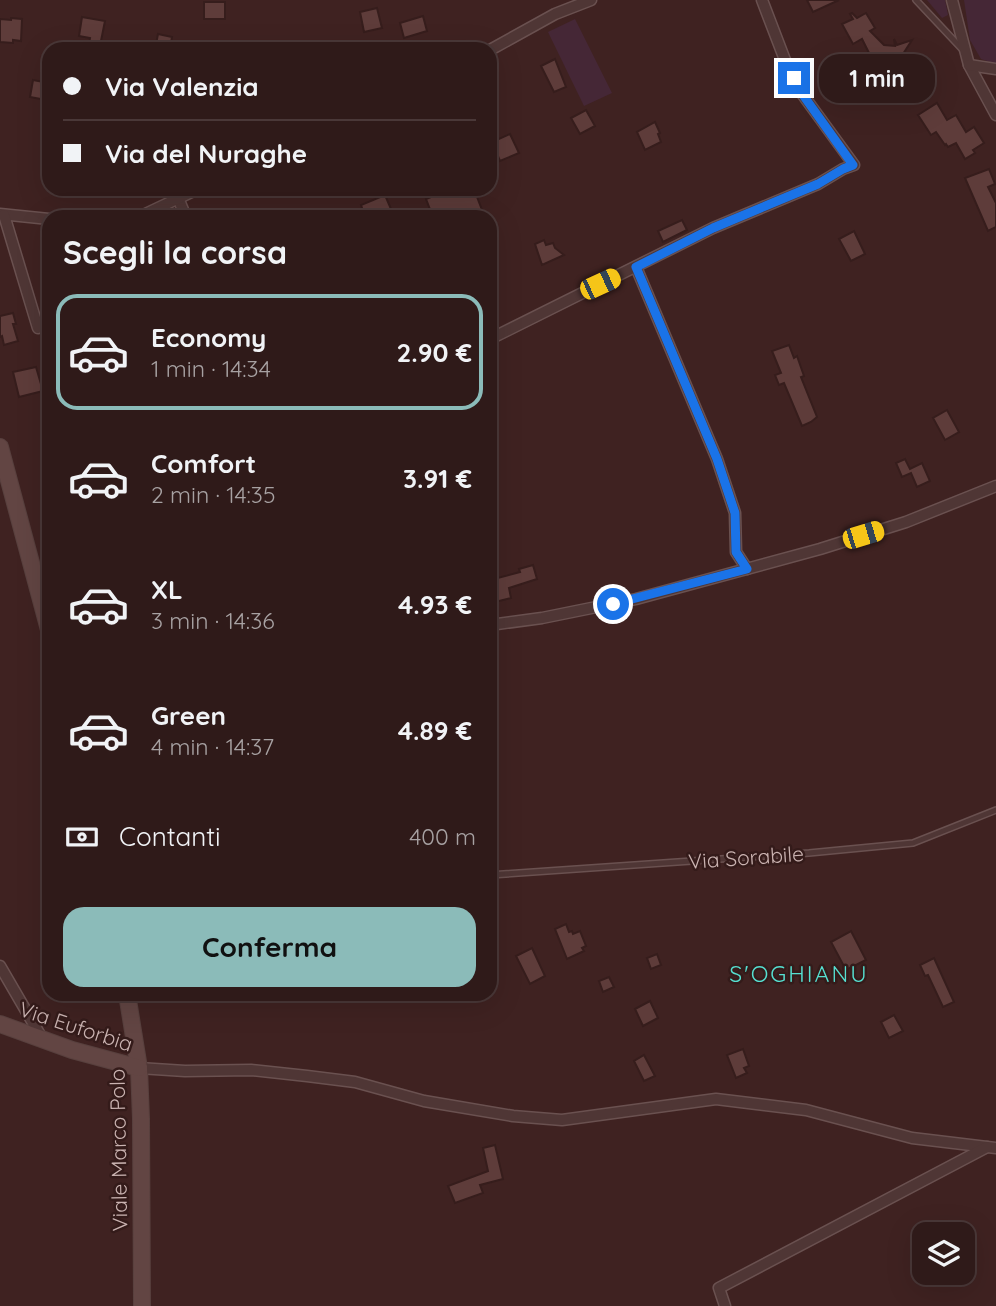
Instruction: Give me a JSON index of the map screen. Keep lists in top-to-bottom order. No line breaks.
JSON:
{"streets":{"main road":["Via Euforbia","Viale Marco Polo"],"lane":["Via Sorabile"]},"crossings":[["Via Euforbia","Viale Marco Polo"]],"districts":["S'OGHIANU"],"page":{"banner":["Via Valenzia","Via del Nuraghe"],"bubble":"1 min","heading":"Scegli la corsa","list":[{"name":"Economy","note":"1 min · 14:34","value":"2.90 €"},{"name":"Comfort","note":"2 min · 14:35","value":"3.91 €"},{"name":"XL","note":"3 min · 14:36","value":"4.93 €"},{"name":"Green","note":"4 min · 14:37","value":"4.89 €"}],"pay":["Contanti","400 m"],"buttons":"Conferma"}}
